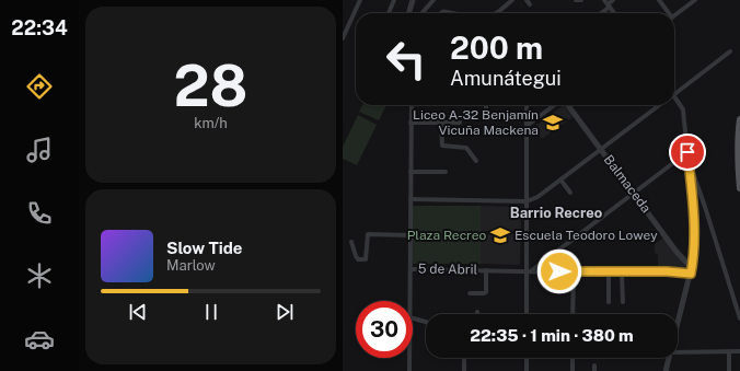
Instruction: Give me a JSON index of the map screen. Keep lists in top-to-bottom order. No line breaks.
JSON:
{"streets":{"street":["Balmaceda","5 de Abril"]},"crossings":[["Balmaceda","5 de Abril"]],"districts":["Barrio Recreo"],"parks":["Plaza Recreo"],"places":{"school or university":["Liceo A-32 Benjamín Vicuña Mackena","Escuela Teodoro Lowey"]},"page":{"tabs":"22:34","tile":["28","km/h"],"turn":["200 m","Amunátegui"],"song":["Slow Tide","Marlow"],"limit":"30","trip":"22:35 · 1 min · 380 m"}}
